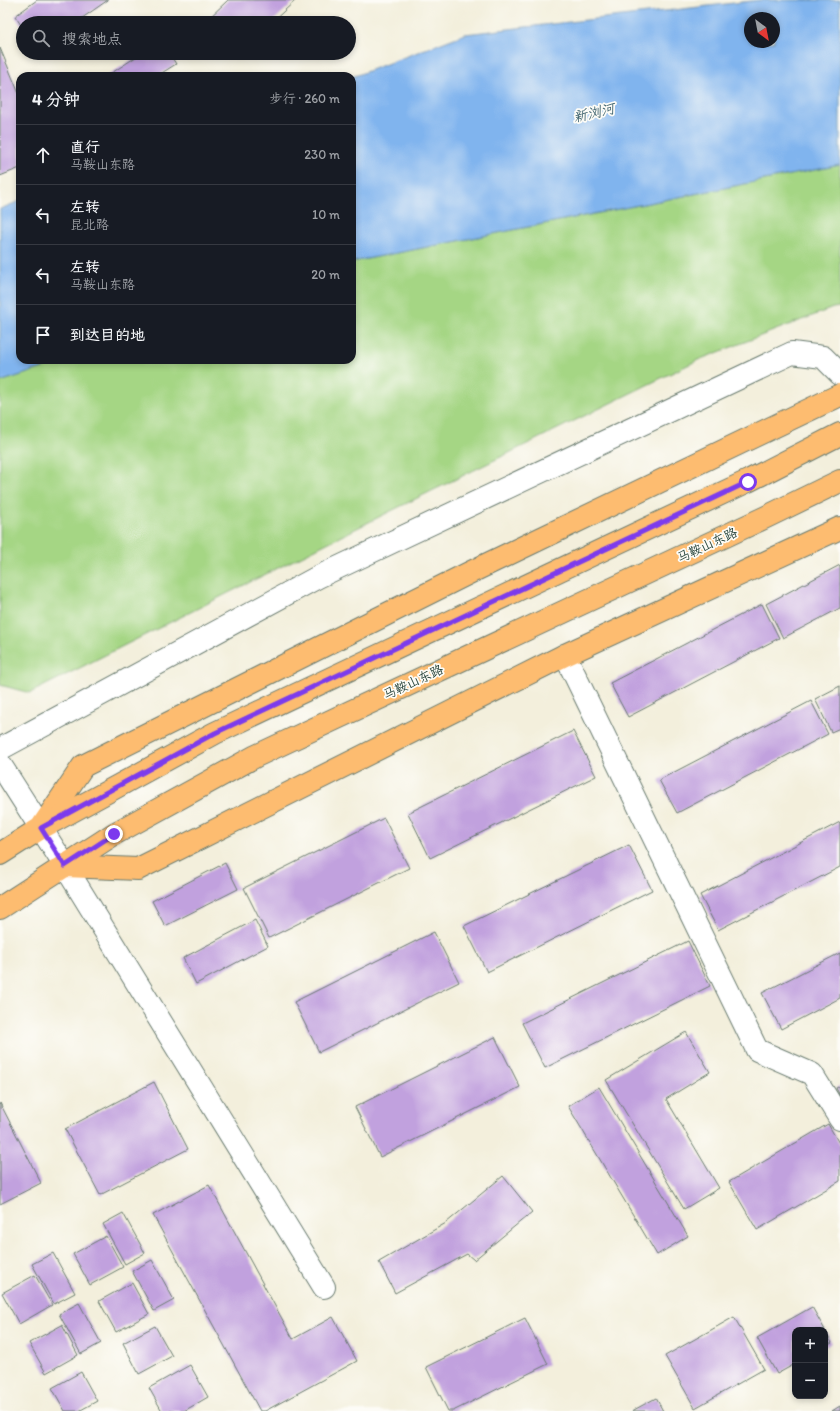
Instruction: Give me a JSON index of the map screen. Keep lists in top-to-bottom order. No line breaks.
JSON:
{"streets":{"main road":["马鞍山东路"]},"water":["新浏河"],"north":"bottom right","page":{"search":"搜索地点","heading":["4 分钟","步行 · 260 m"],"list":[["直行","马鞍山东路","230 m"],["左转","昆北路","10 m"],["左转","马鞍山东路","20 m"],"到达目的地"],"map_buttons":["+","−"]}}
